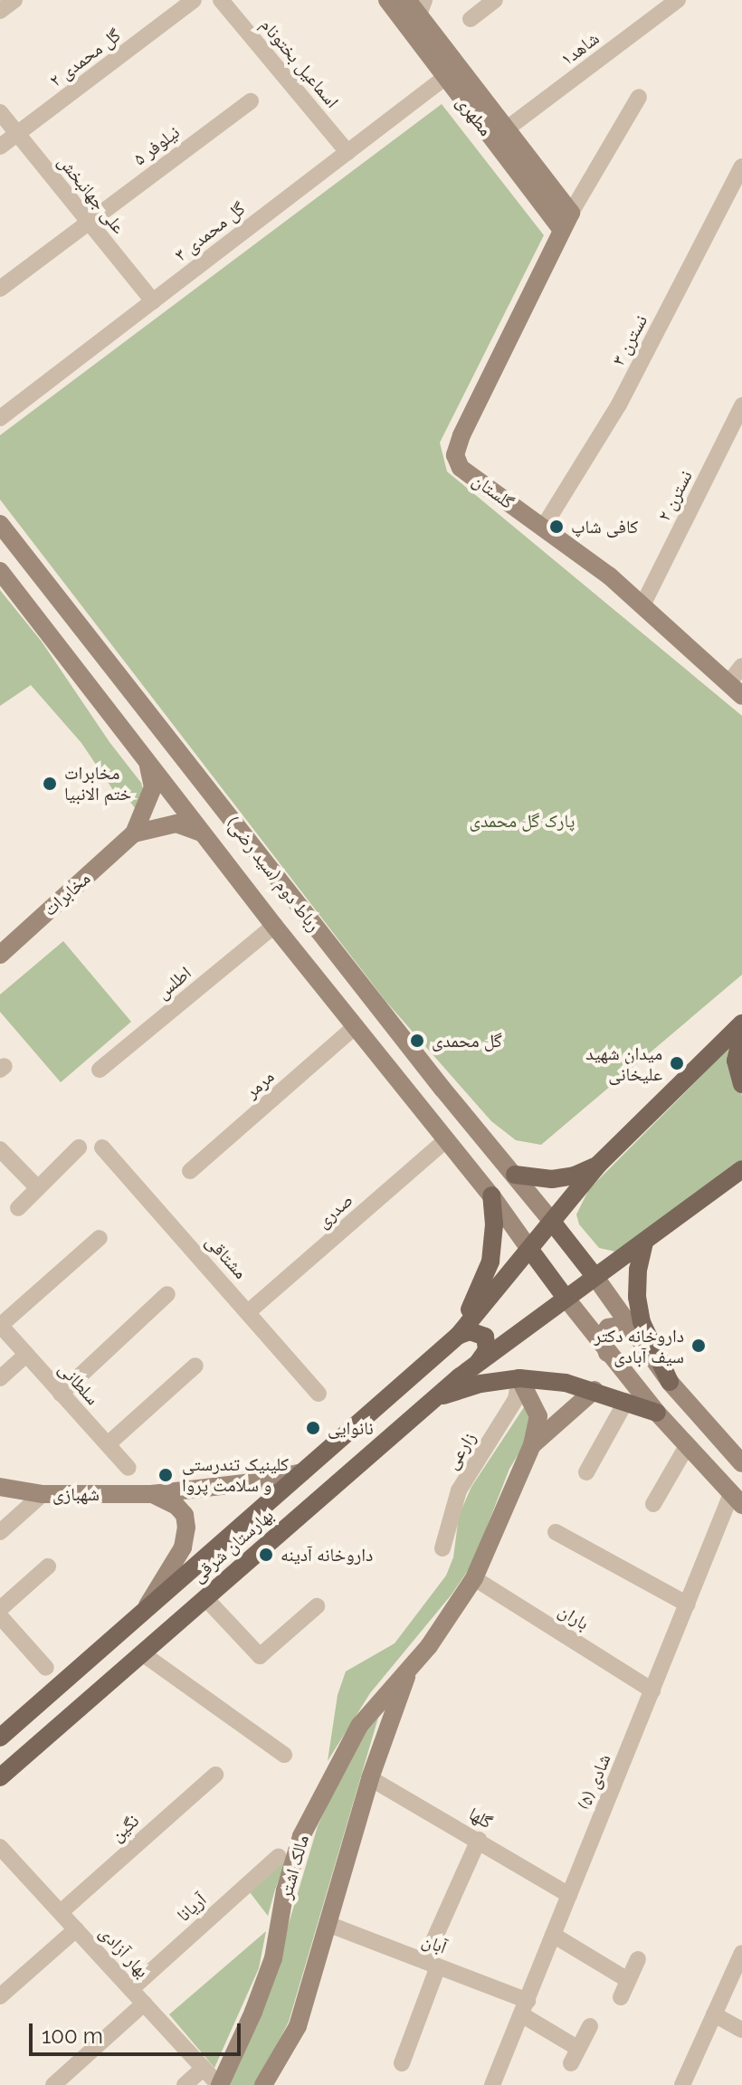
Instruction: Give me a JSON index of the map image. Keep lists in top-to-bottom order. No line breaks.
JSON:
{"streets":{"main road":["بهارستان شرقی"],"street":["شاهد۱","گل محمدی ۲","اسماعیل بختونام","مطهری","نیلوفر ۵","علی جهانبخش","گل محمدی ۳","نسترن ۳","گلستان","نسترن ۲","رباط دوم (سید رضی)","مخابرات","اطلس","مرمر","صدری","مشتاقی","سلطانی","زارعی","شهبازی","باران","شادی (۵)","گلها","نگین","مالک اشتر","آریانا","آبان","بهار آزادی"]},"crossings":[["شاهد۱","مطهری"],["گل محمدی ۲","علی جهانبخش"],["اسماعیل بختونام","گل محمدی ۳"],["مطهری","گل محمدی ۳"],["مطهری","گلستان"],["نیلوفر ۵","علی جهانبخش"],["علی جهانبخش","گل محمدی ۳"],["نسترن ۳","گلستان"],["گلستان","نسترن ۲"],["رباط دوم (سید رضی)","اطلس"],["رباط دوم (سید رضی)","مرمر"],["رباط دوم (سید رضی)","صدری"],["رباط دوم (سید رضی)","بهارستان شرقی"],["صدری","مشتاقی"],["شهبازی","بهارستان شرقی"],["باران","شادی (۵)"],["باران","مالک اشتر"],["شادی (۵)","گلها"],["شادی (۵)","آبان"],["گلها","مالک اشتر"],["نگین","بهار آزادی"],["مالک اشتر","آبان"],["مالک اشتر","بهار آزادی"],["آریانا","بهار آزادی"]],"parks":["پارک گل محمدی"],"places":["کافی شاپ","مخابرات ختم الانبیا","گل محمدی","میدان شهید علیخانی","داروخانه دکتر سیف آبادی","نانوایی","کلینیک تندرستی و سلامت پروا","داروخانه آدینه"],"scale_bar":"100 m"}
